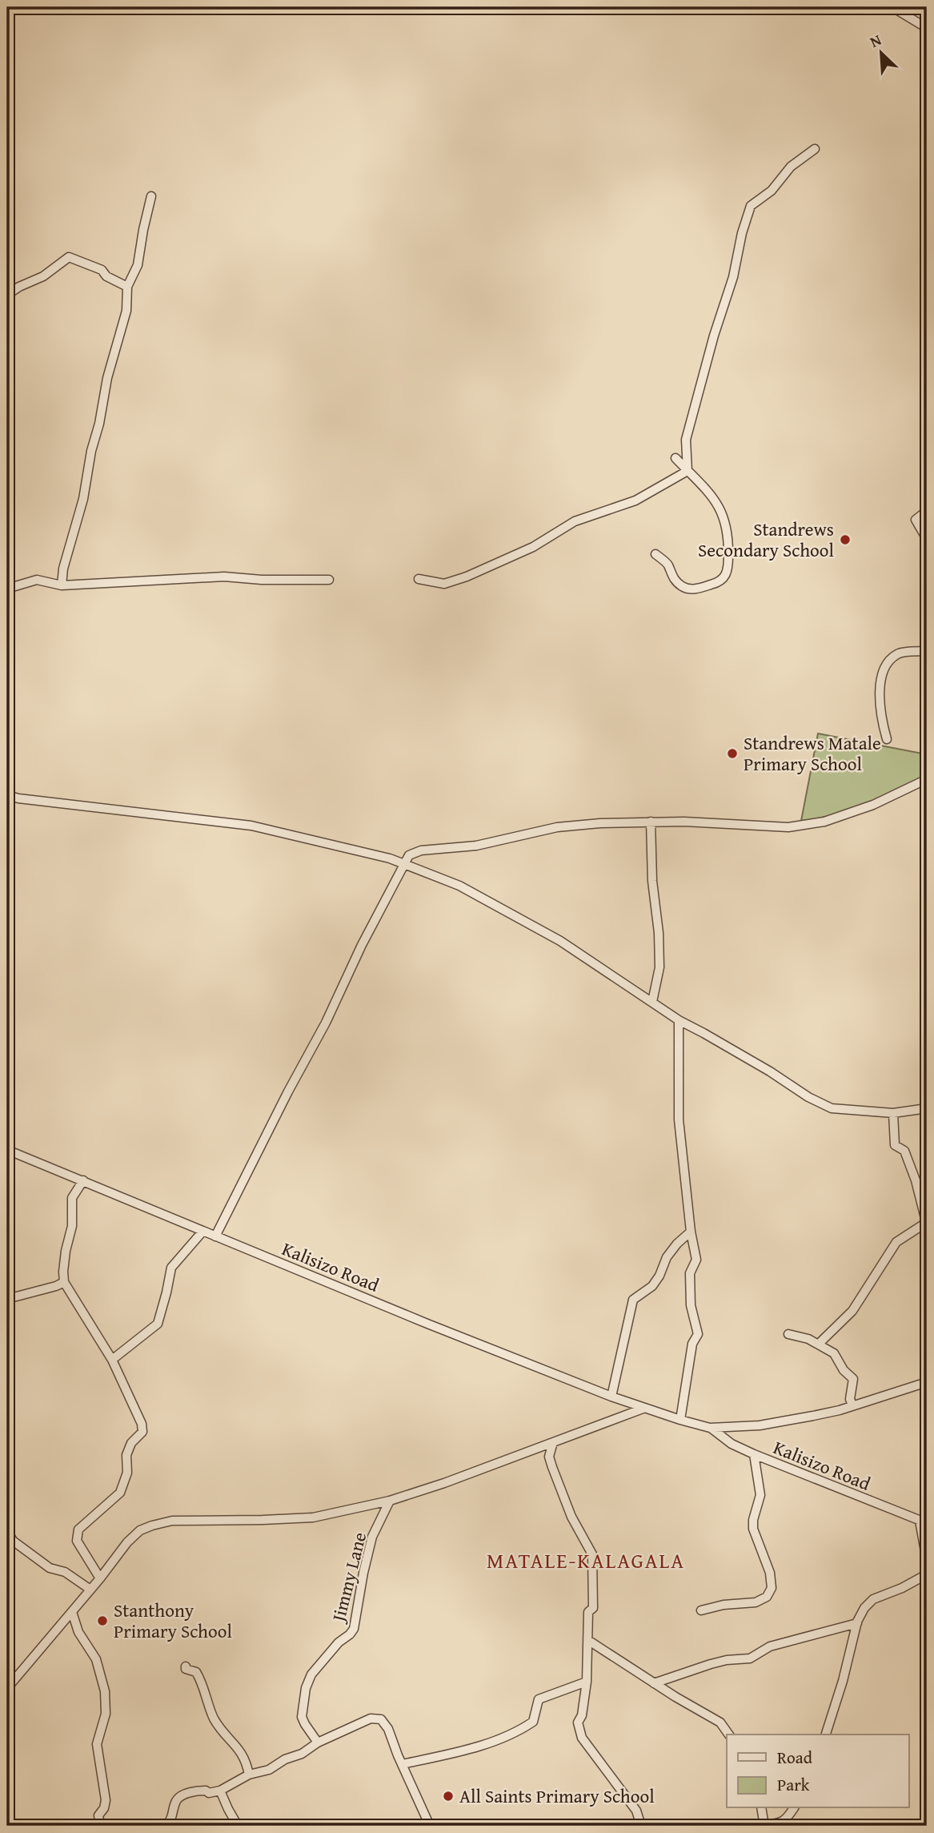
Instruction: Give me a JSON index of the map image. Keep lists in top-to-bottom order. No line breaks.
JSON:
{"streets":{"street":["Kalisizo Road","Jimmy Lane"]},"districts":["MATALE-KALAGALA"],"places":["Standrews Secondary School","Standrews Matale Primary School","Stanthony Primary School","All Saints Primary School"],"legend":["Road","Park"],"north":"top left"}
